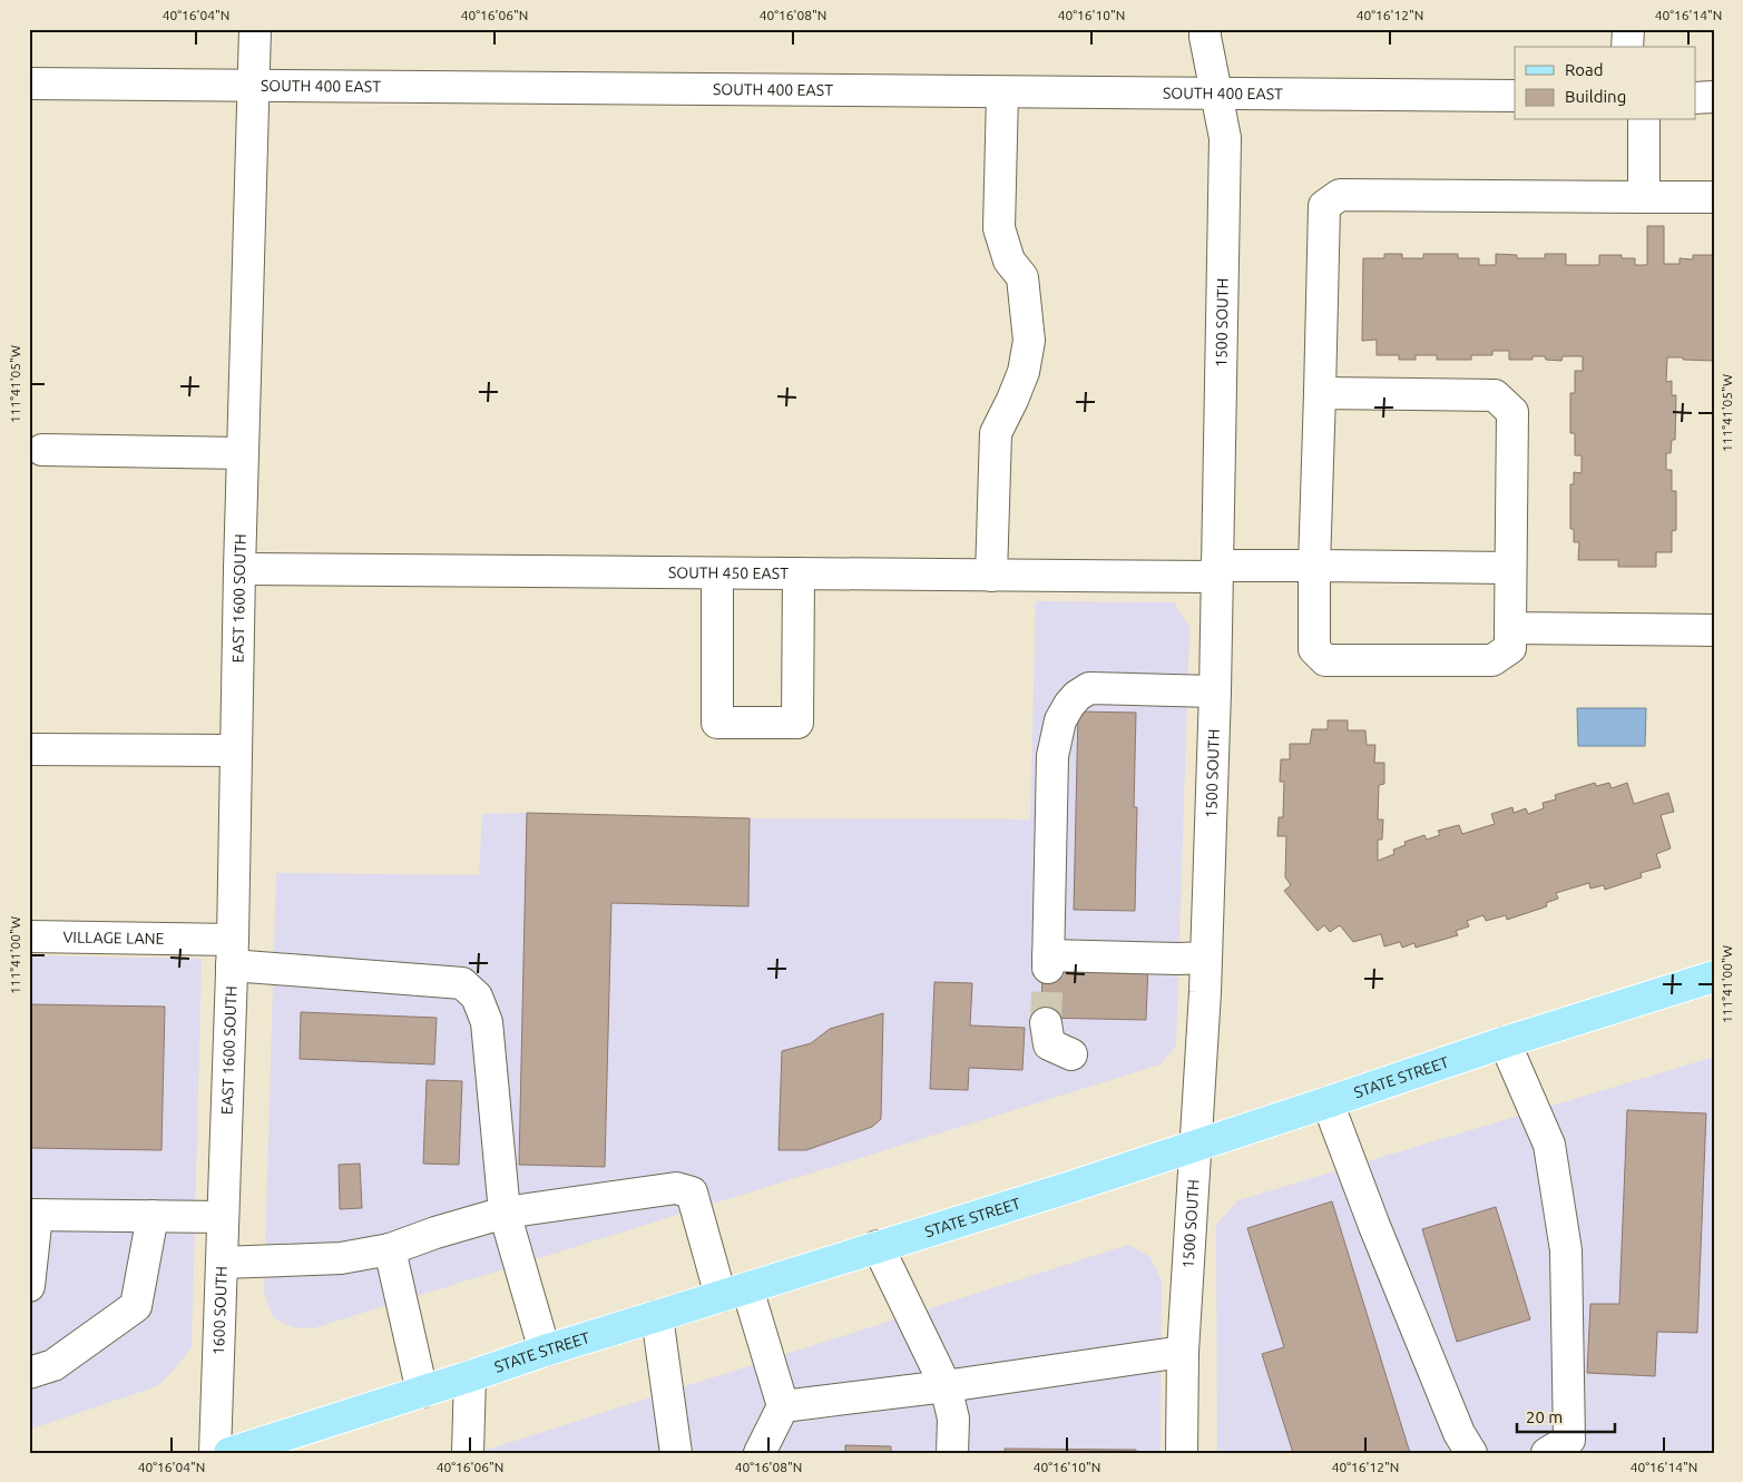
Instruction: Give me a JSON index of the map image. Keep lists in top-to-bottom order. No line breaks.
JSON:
{"streets":{"main road":["STATE STREET"],"street":["SOUTH 400 EAST","1500 SOUTH","SOUTH 450 EAST","EAST 1600 SOUTH","VILLAGE LANE","1600 SOUTH"]},"crossings":[["SOUTH 400 EAST","1500 SOUTH"],["SOUTH 400 EAST","EAST 1600 SOUTH"],["1500 SOUTH","SOUTH 450 EAST"],["1500 SOUTH","STATE STREET"],["SOUTH 450 EAST","EAST 1600 SOUTH"],["EAST 1600 SOUTH","VILLAGE LANE"],["EAST 1600 SOUTH","1600 SOUTH"],["VILLAGE LANE","STATE STREET"]],"legend":["Road","Building"],"scale_bar":"20 m","coordinates":["40°16'04\"N","40°16'06\"N","40°16'08\"N","40°16'10\"N","40°16'12\"N","40°16'14\"N","111°41'05\"W","111°41'00\"W"]}
